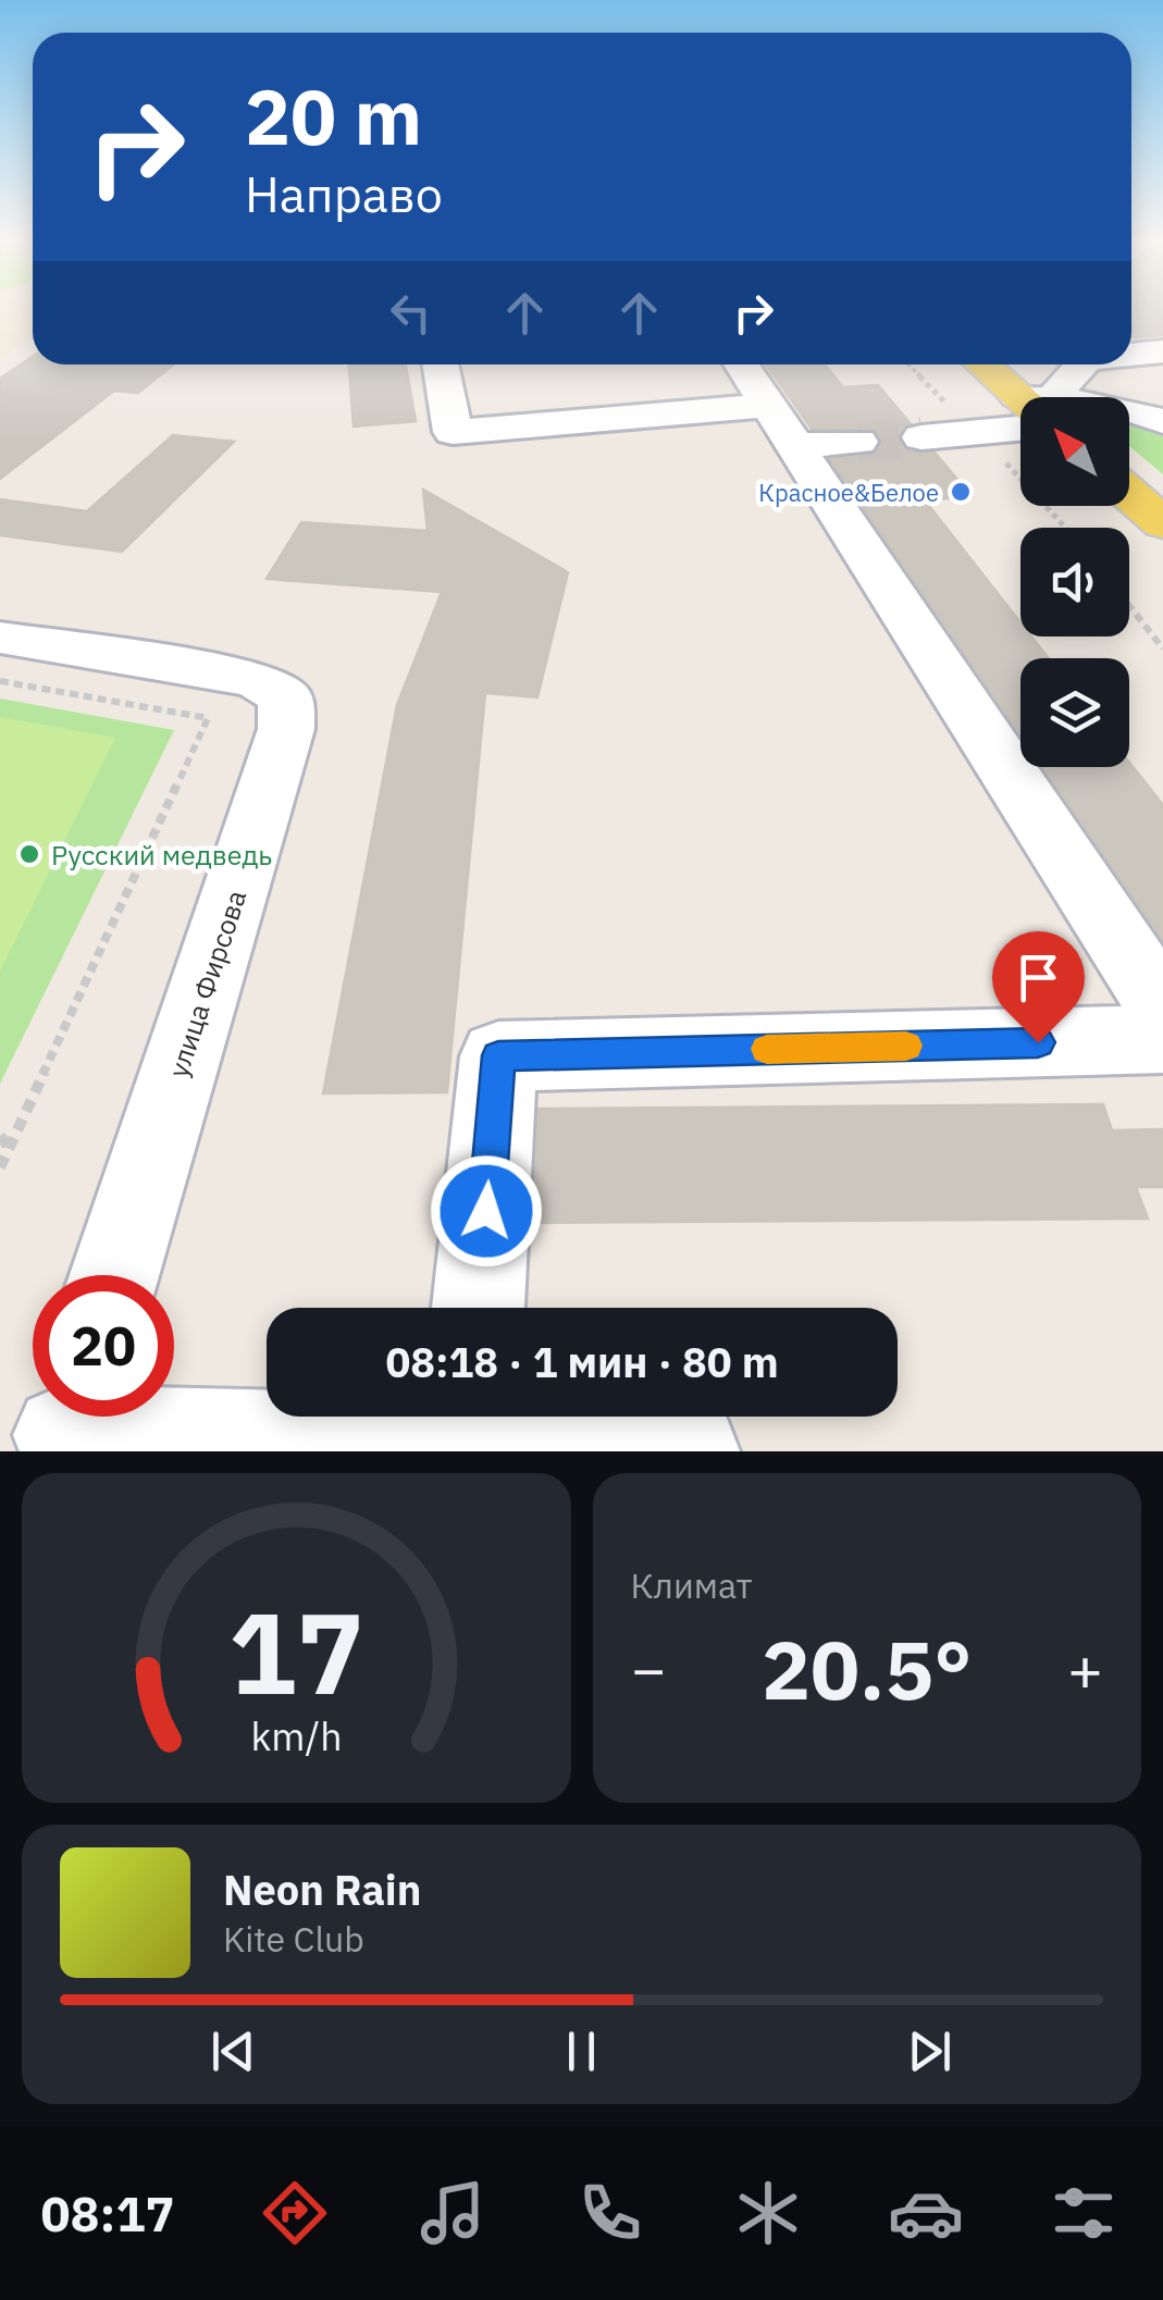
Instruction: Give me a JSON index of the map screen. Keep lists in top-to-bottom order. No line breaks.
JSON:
{"streets":{"street":["улица Фирсова"]},"places":["Красное&Белое","Русский медведь"],"north":"top left","page":{"turn":["20 m","Направо"],"limit":"20","trip":"08:18 · 1 мин · 80 m","tile":"Климат","heat":["−","20.5°","+"],"song":["Neon Rain","Kite Club"],"tabs":"08:17","gauge":["17","km/h"]}}
